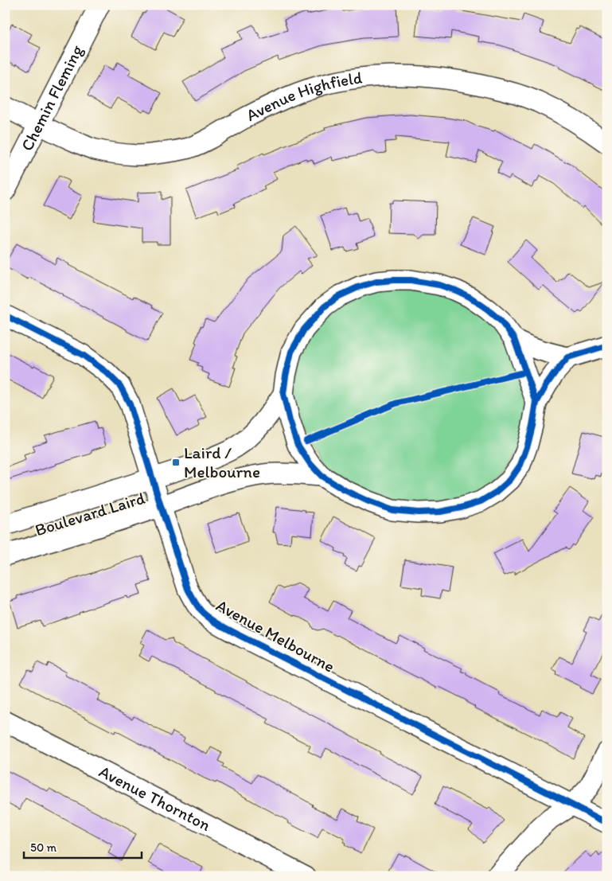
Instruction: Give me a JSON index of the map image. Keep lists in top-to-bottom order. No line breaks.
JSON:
{"streets":{"street":["Chemin Fleming","Avenue Highfield","Boulevard Laird","Avenue Melbourne","Avenue Thornton"]},"crossings":[["Chemin Fleming","Avenue Highfield"],["Boulevard Laird","Avenue Melbourne"]],"places":{"transit":["Laird / Melbourne"]},"scale_bar":"50 m"}
